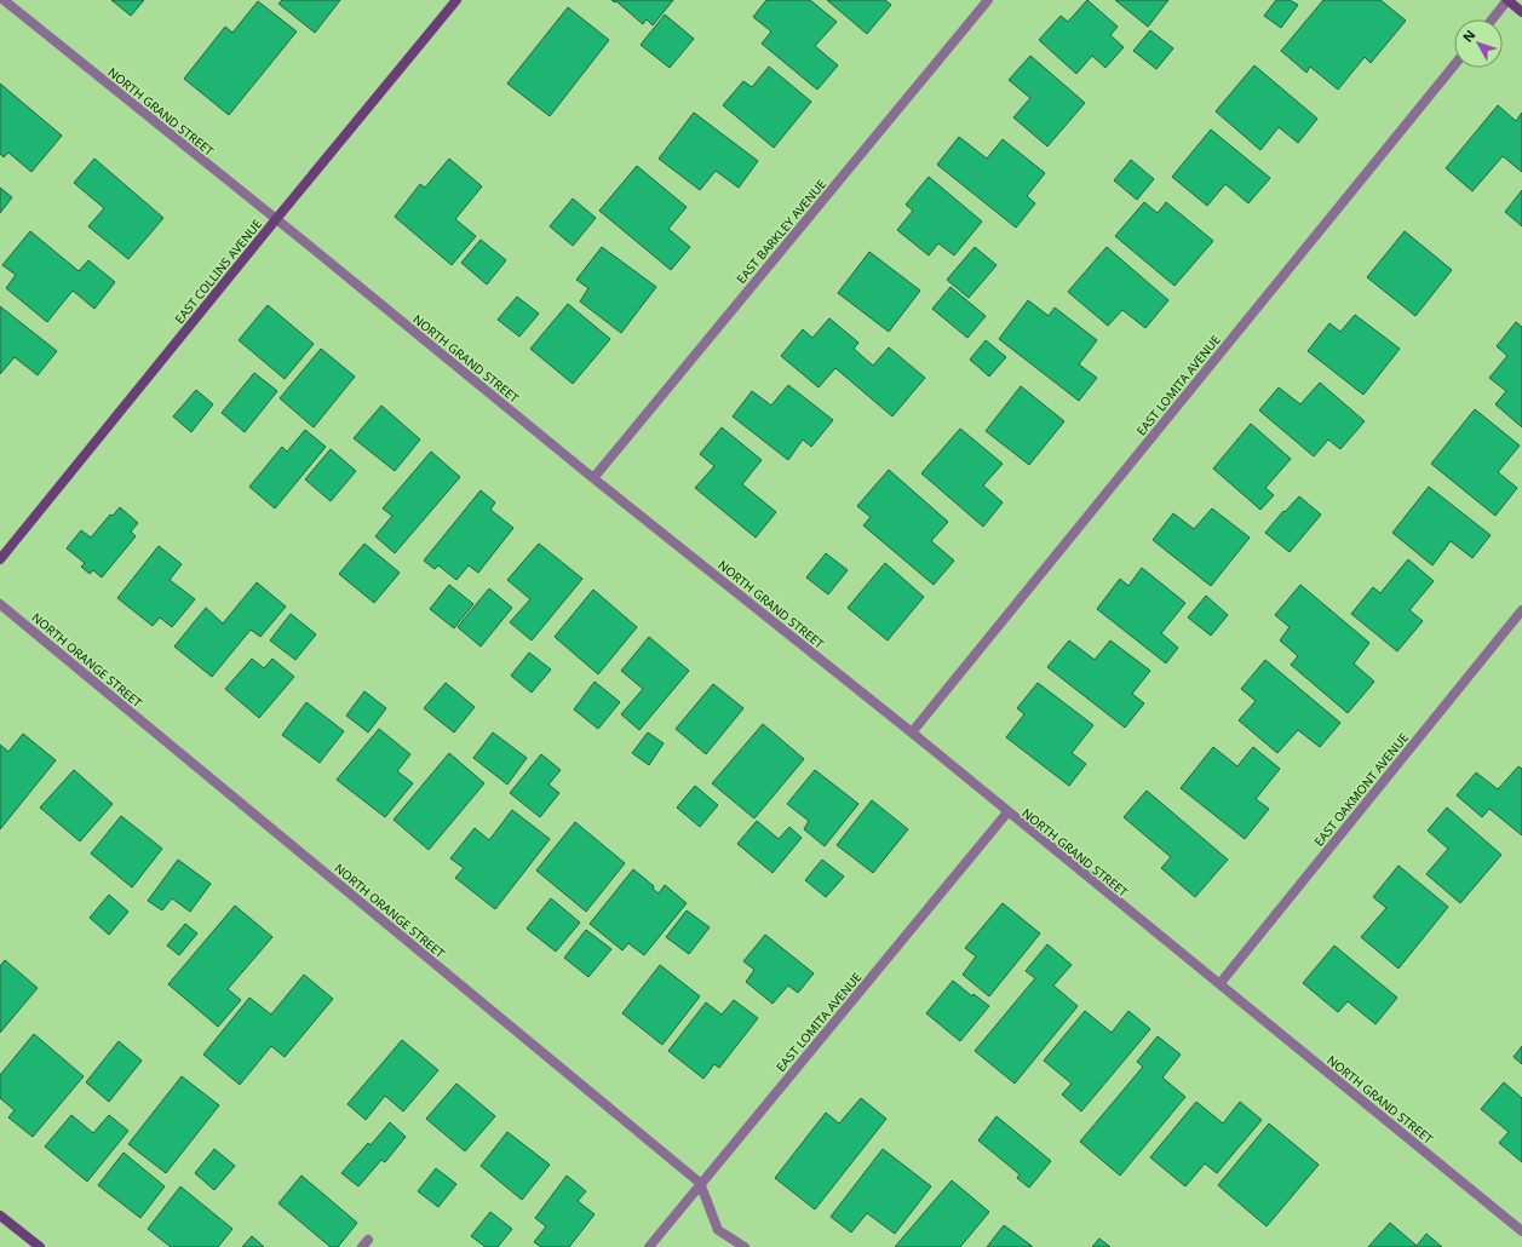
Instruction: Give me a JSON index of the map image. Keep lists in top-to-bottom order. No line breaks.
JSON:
{"streets":{"street":["NORTH GRAND STREET","EAST BARKLEY AVENUE","EAST COLLINS AVENUE","EAST LOMITA AVENUE","NORTH ORANGE STREET","EAST OAKMONT AVENUE"]},"crossings":[["NORTH GRAND STREET","EAST BARKLEY AVENUE"],["NORTH GRAND STREET","EAST COLLINS AVENUE"],["NORTH GRAND STREET","EAST LOMITA AVENUE"],["NORTH GRAND STREET","EAST OAKMONT AVENUE"],["EAST LOMITA AVENUE","NORTH ORANGE STREET"]],"north":"top left"}
